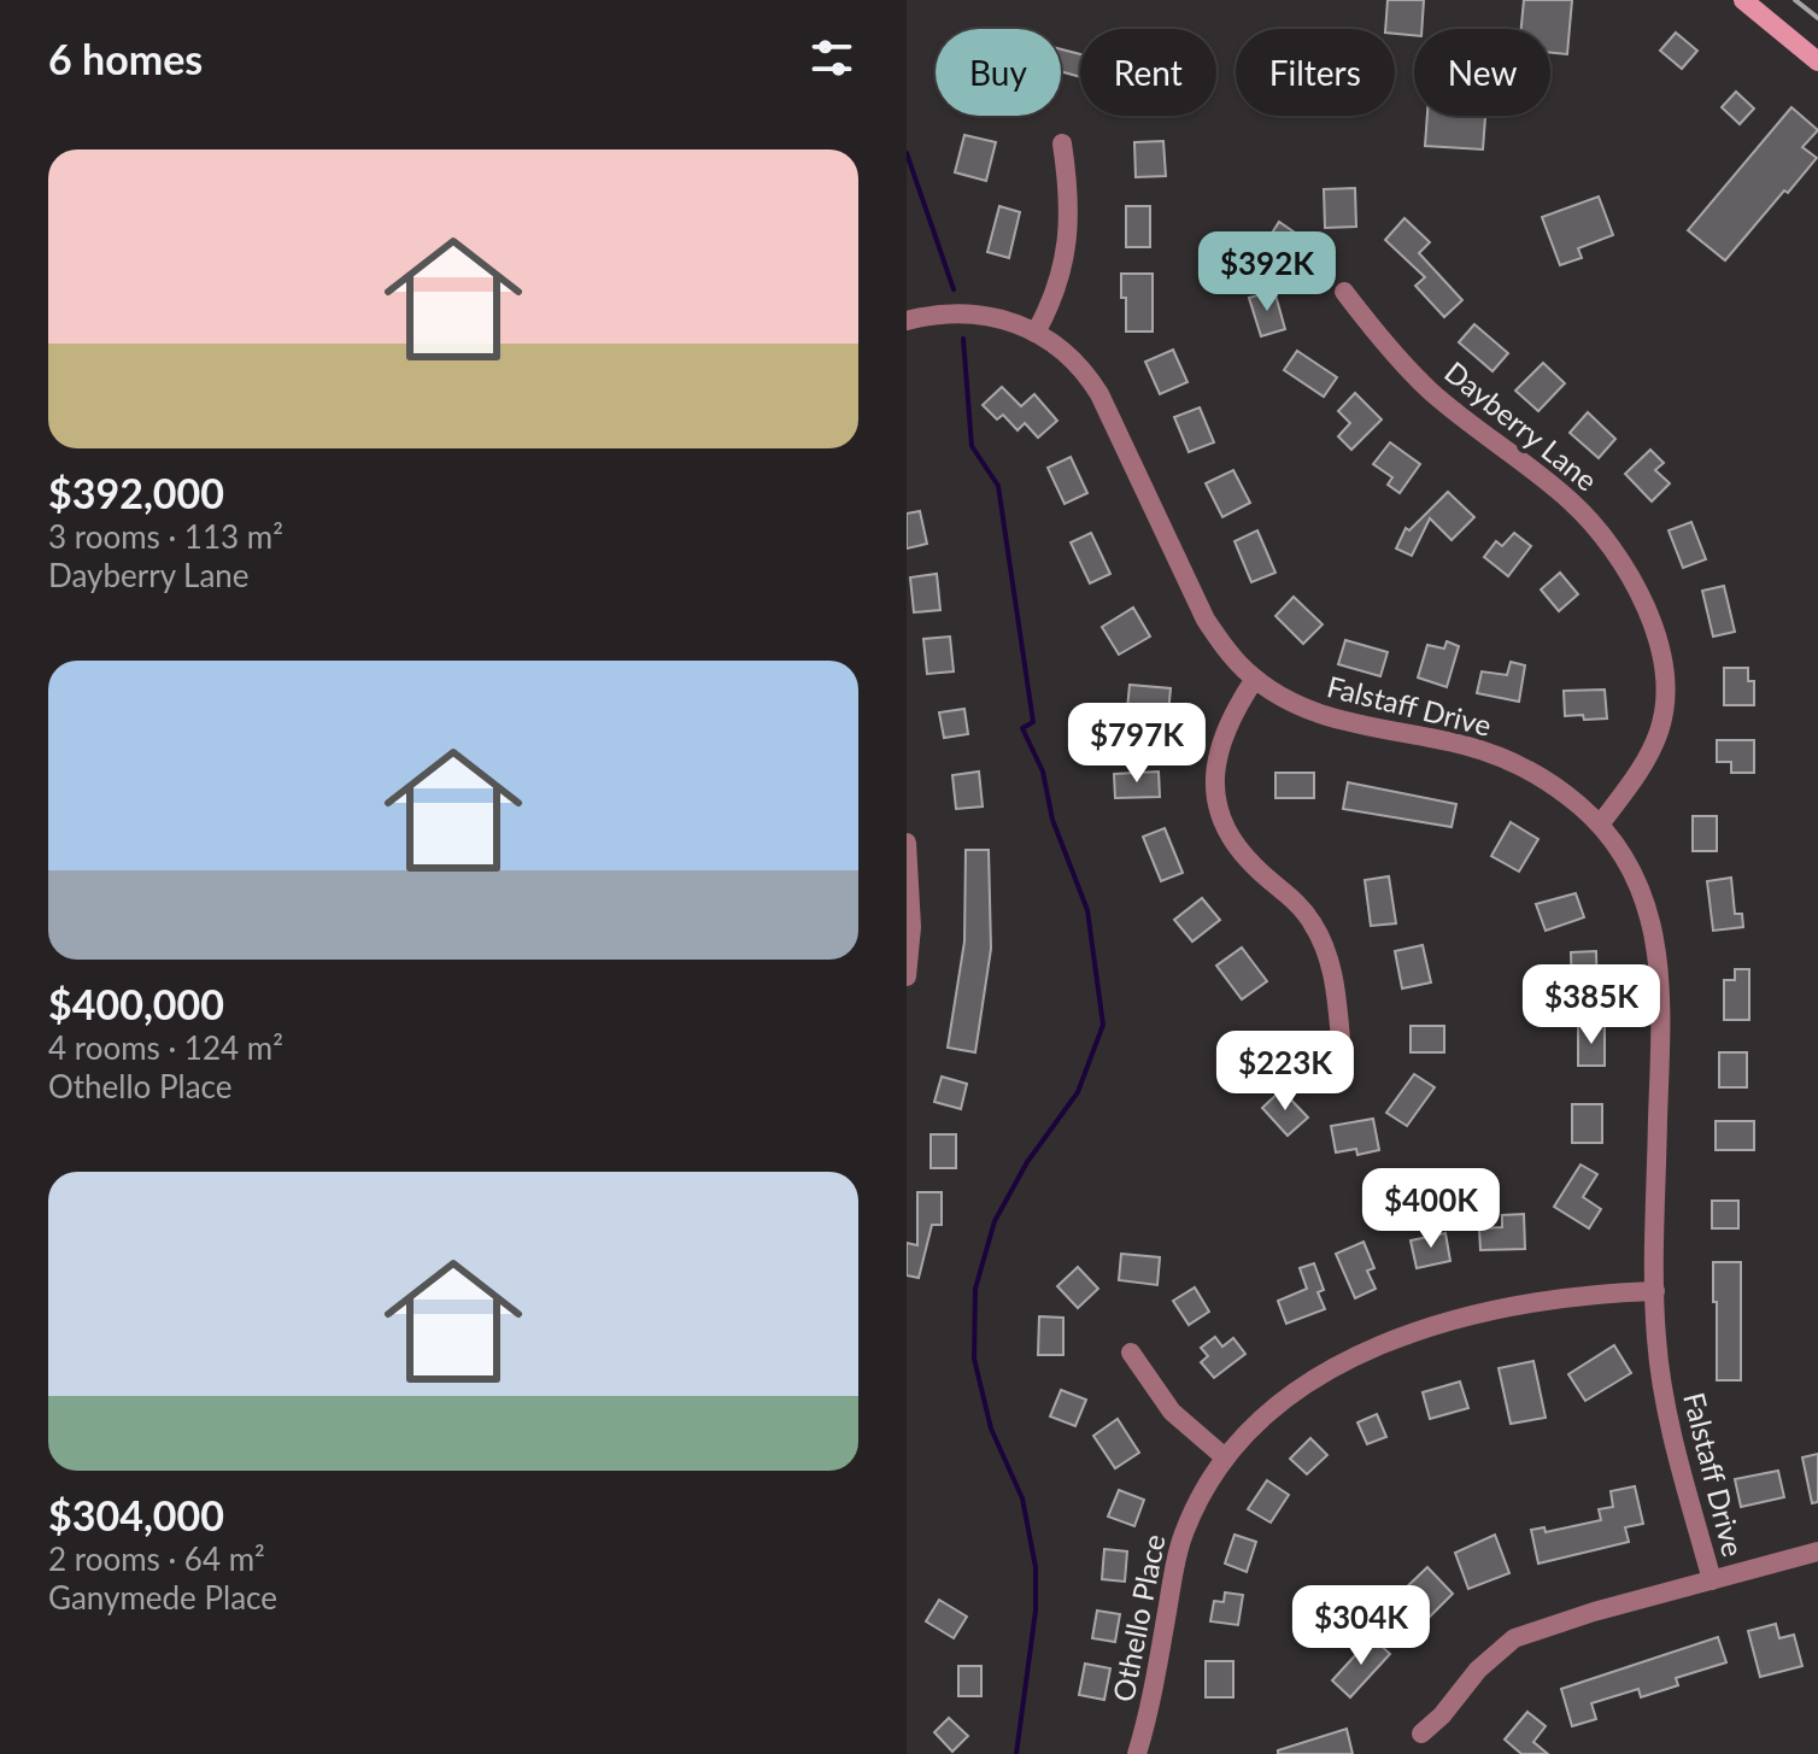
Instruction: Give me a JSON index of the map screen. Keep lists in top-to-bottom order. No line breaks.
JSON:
{"streets":{"street":["Dayberry Lane","Falstaff Drive","Othello Place"]},"crossings":[["Dayberry Lane","Falstaff Drive"],["Falstaff Drive","Othello Place"]],"page":{"heading":"6 homes","chip":["Buy","Rent","Filters","New"],"list":[{"name":"$392,000","note":"3 rooms · 113 m² · Dayberry Lane"},{"name":"$400,000","note":"4 rooms · 124 m² · Othello Place"},{"name":"$304,000","note":"2 rooms · 64 m² · Ganymede Place"}],"price":["$392K","$797K","$385K","$223K","$400K","$304K"]}}
